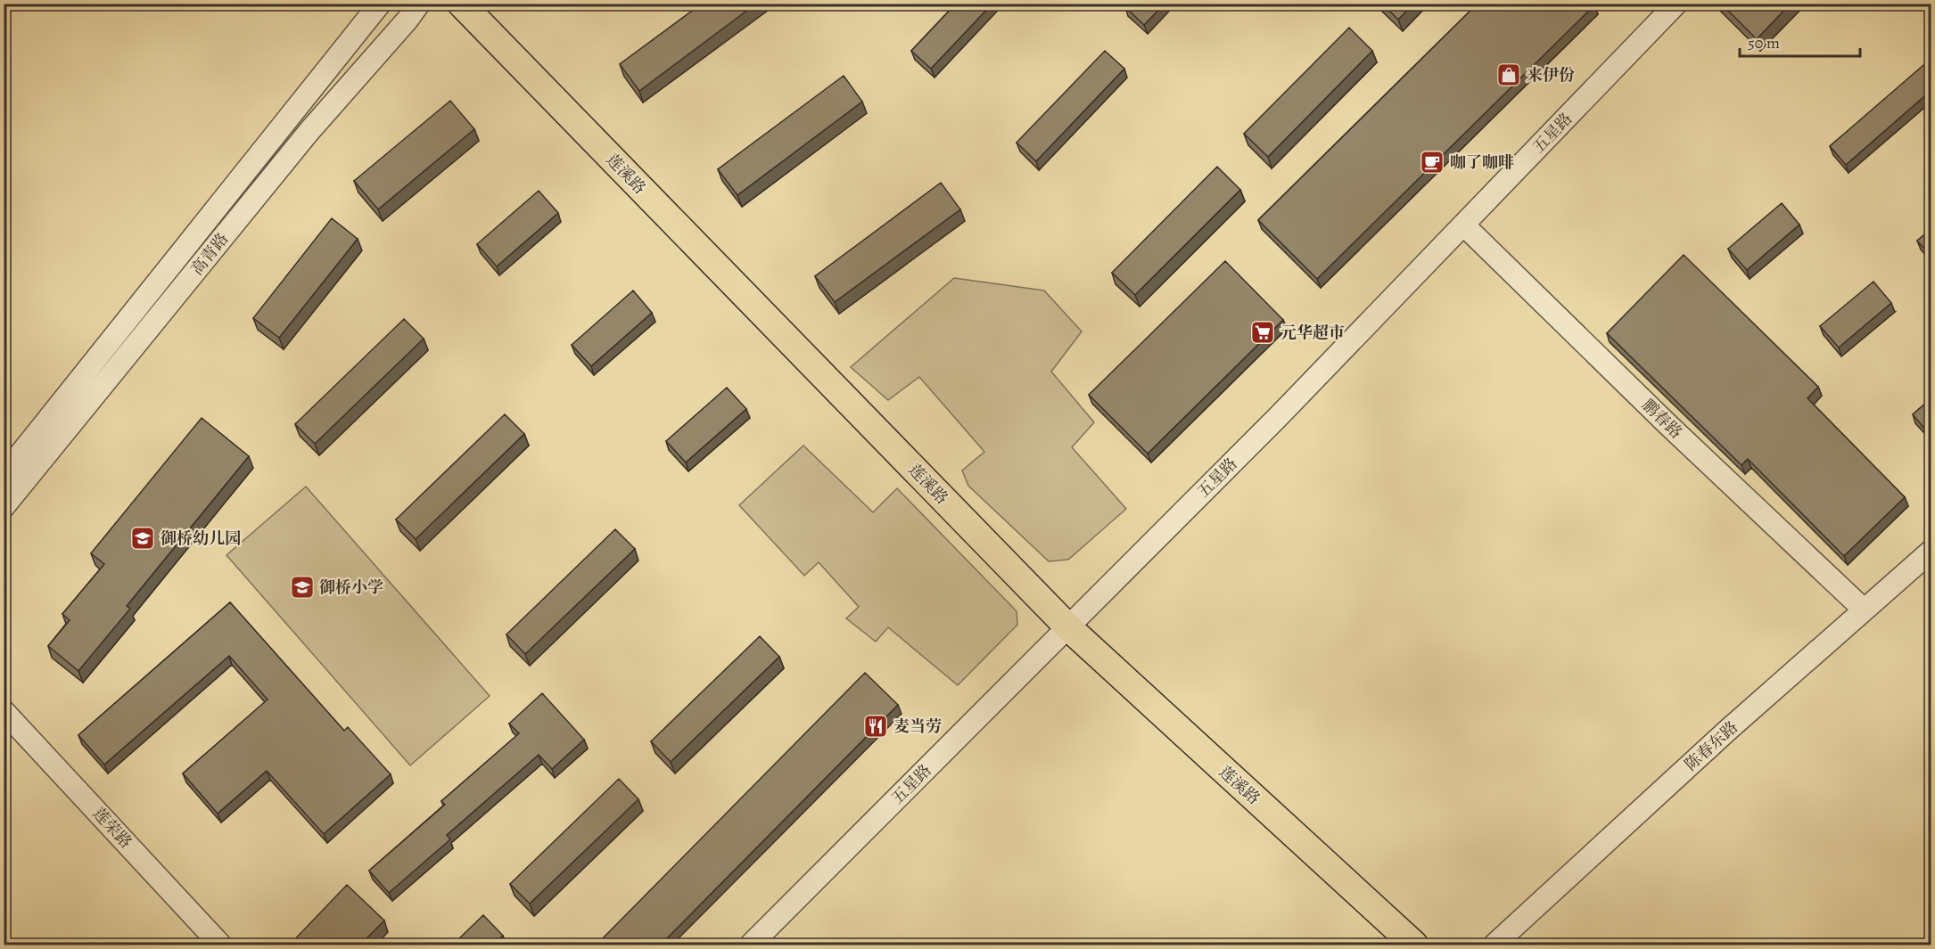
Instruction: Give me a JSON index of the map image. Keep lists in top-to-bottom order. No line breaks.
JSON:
{"streets":{"main road":["莲溪路"],"street":["五星路","高青路","鹏春路","陈春东路","莲荣路"]},"crossings":[["五星路","莲溪路"],["五星路","鹏春路"],["鹏春路","陈春东路"]],"places":{"shop":["来伊份"],"cafe":["咖了咖啡"],"supermarket":["元华超市"],"school or university":["御桥幼儿园","御桥小学"],"restaurant":["麦当劳"]},"scale_bar":"50 m"}
